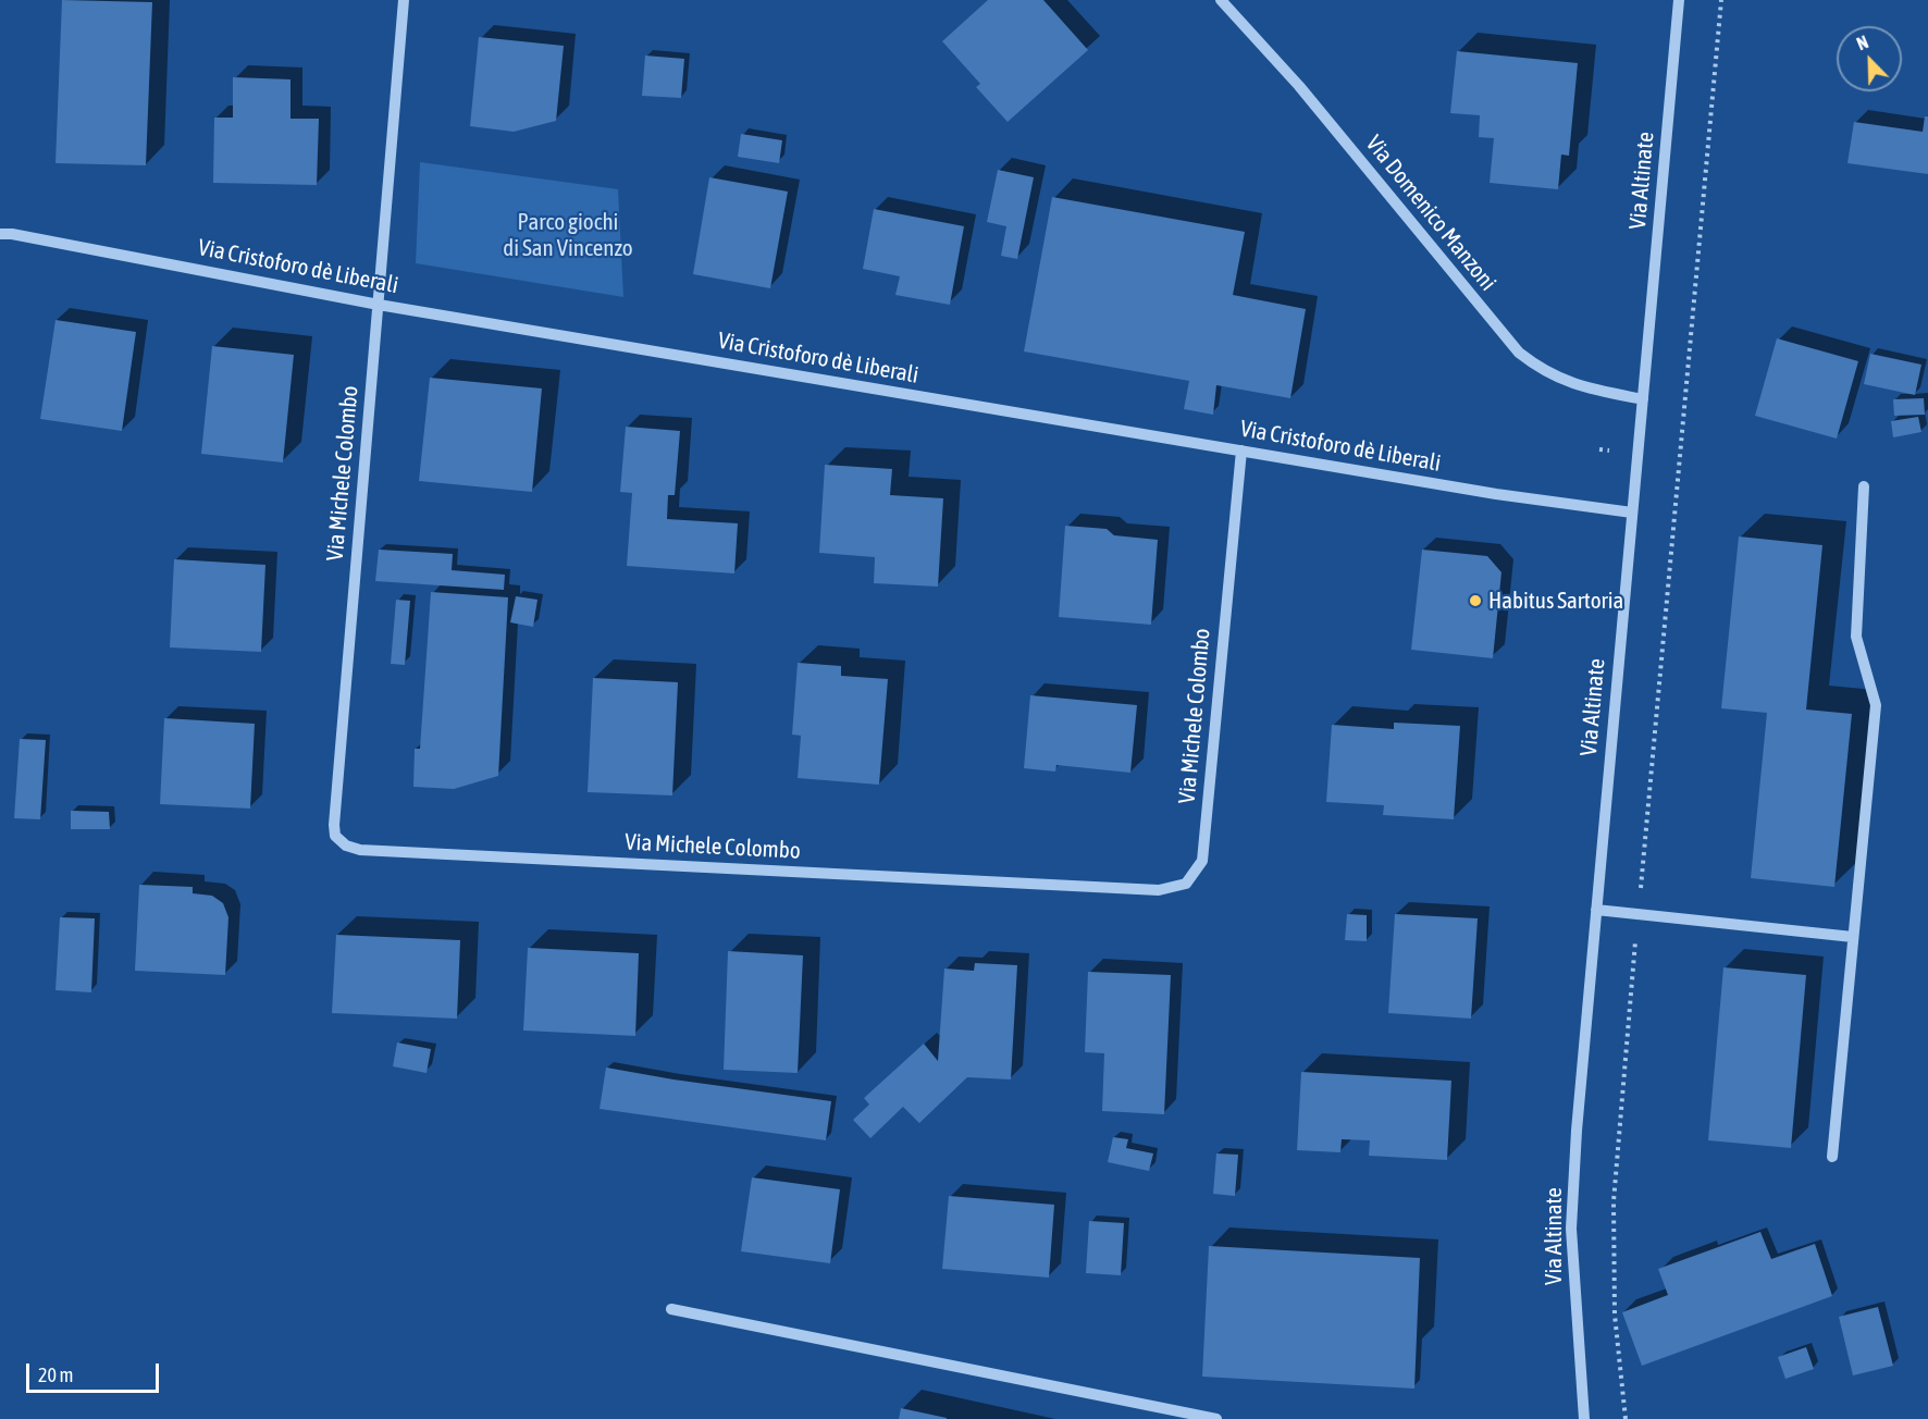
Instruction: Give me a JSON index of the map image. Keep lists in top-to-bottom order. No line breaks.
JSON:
{"streets":{"street":["Via Altinate","Via Domenico Manzoni","Via Cristoforo dè Liberali","Via Michele Colombo"]},"crossings":[["Via Altinate","Via Domenico Manzoni"],["Via Altinate","Via Cristoforo dè Liberali"],["Via Cristoforo dè Liberali","Via Michele Colombo"]],"parks":["Parco giochi di San Vincenzo"],"places":["Habitus Sartoria"],"scale_bar":"20 m","north":"top left"}
